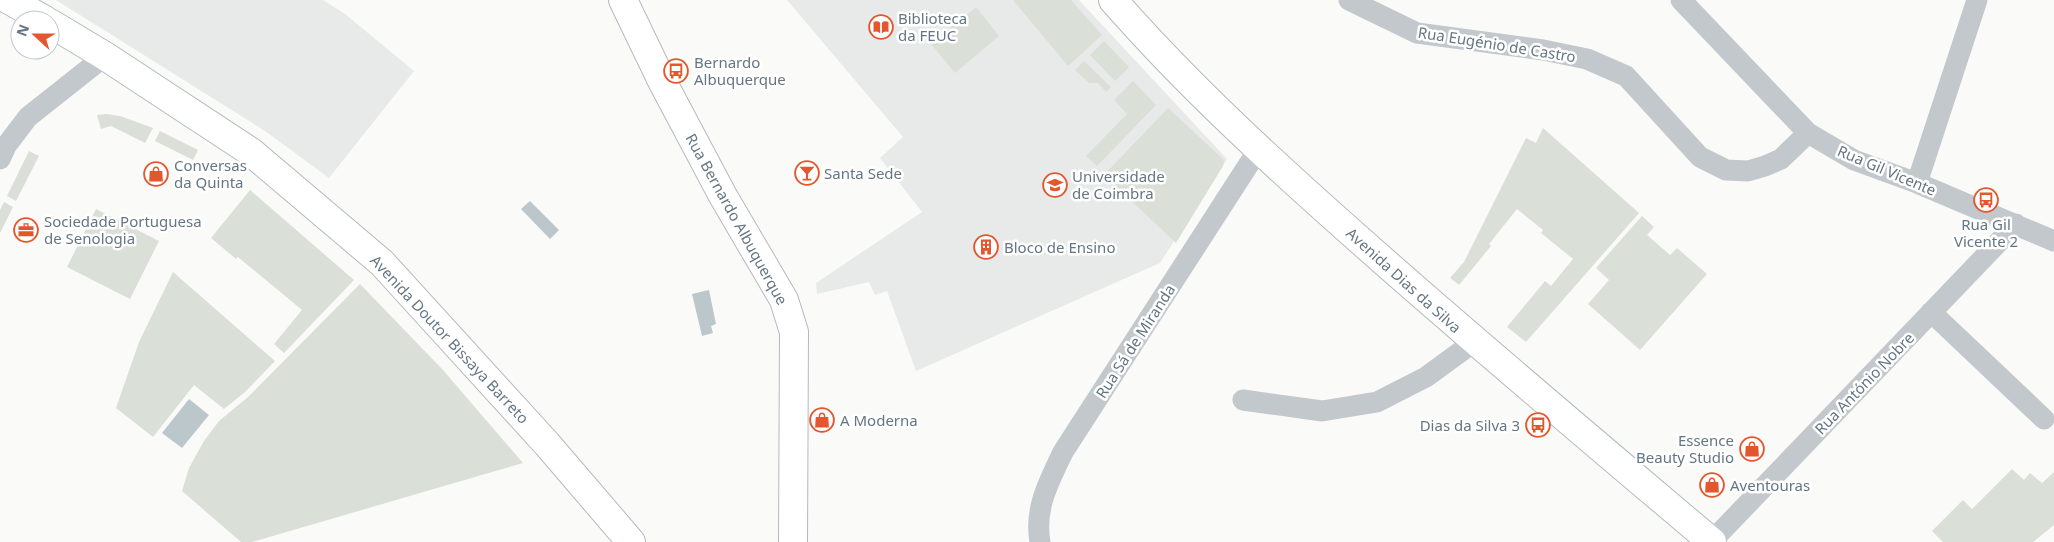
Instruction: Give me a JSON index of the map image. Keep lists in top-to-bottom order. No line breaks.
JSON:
{"streets":{"street":["Rua Eugénio de Castro","Rua Gil Vicente","Rua Bernardo Albuquerque","Avenida Dias da Silva","Avenida Doutor Bissaya Barreto","Rua Sá de Miranda","Rua António Nobre"]},"crossings":[["Rua Eugénio de Castro","Rua Gil Vicente"],["Rua Gil Vicente","Rua António Nobre"],["Avenida Dias da Silva","Rua Sá de Miranda"],["Avenida Dias da Silva","Rua António Nobre"]],"places":{"library":["Biblioteca da FEUC"],"bus stop":["Bernardo Albuquerque","Rua Gil Vicente 2","Dias da Silva 3"],"bar":["Santa Sede"],"shop":["Conversas da Quinta","A Moderna","Essence Beauty Studio","Aventouras"],"school or university":["Universidade de Coimbra"],"office":["Sociedade Portuguesa de Senologia"],"building":["Bloco de Ensino"]},"north":"left"}
